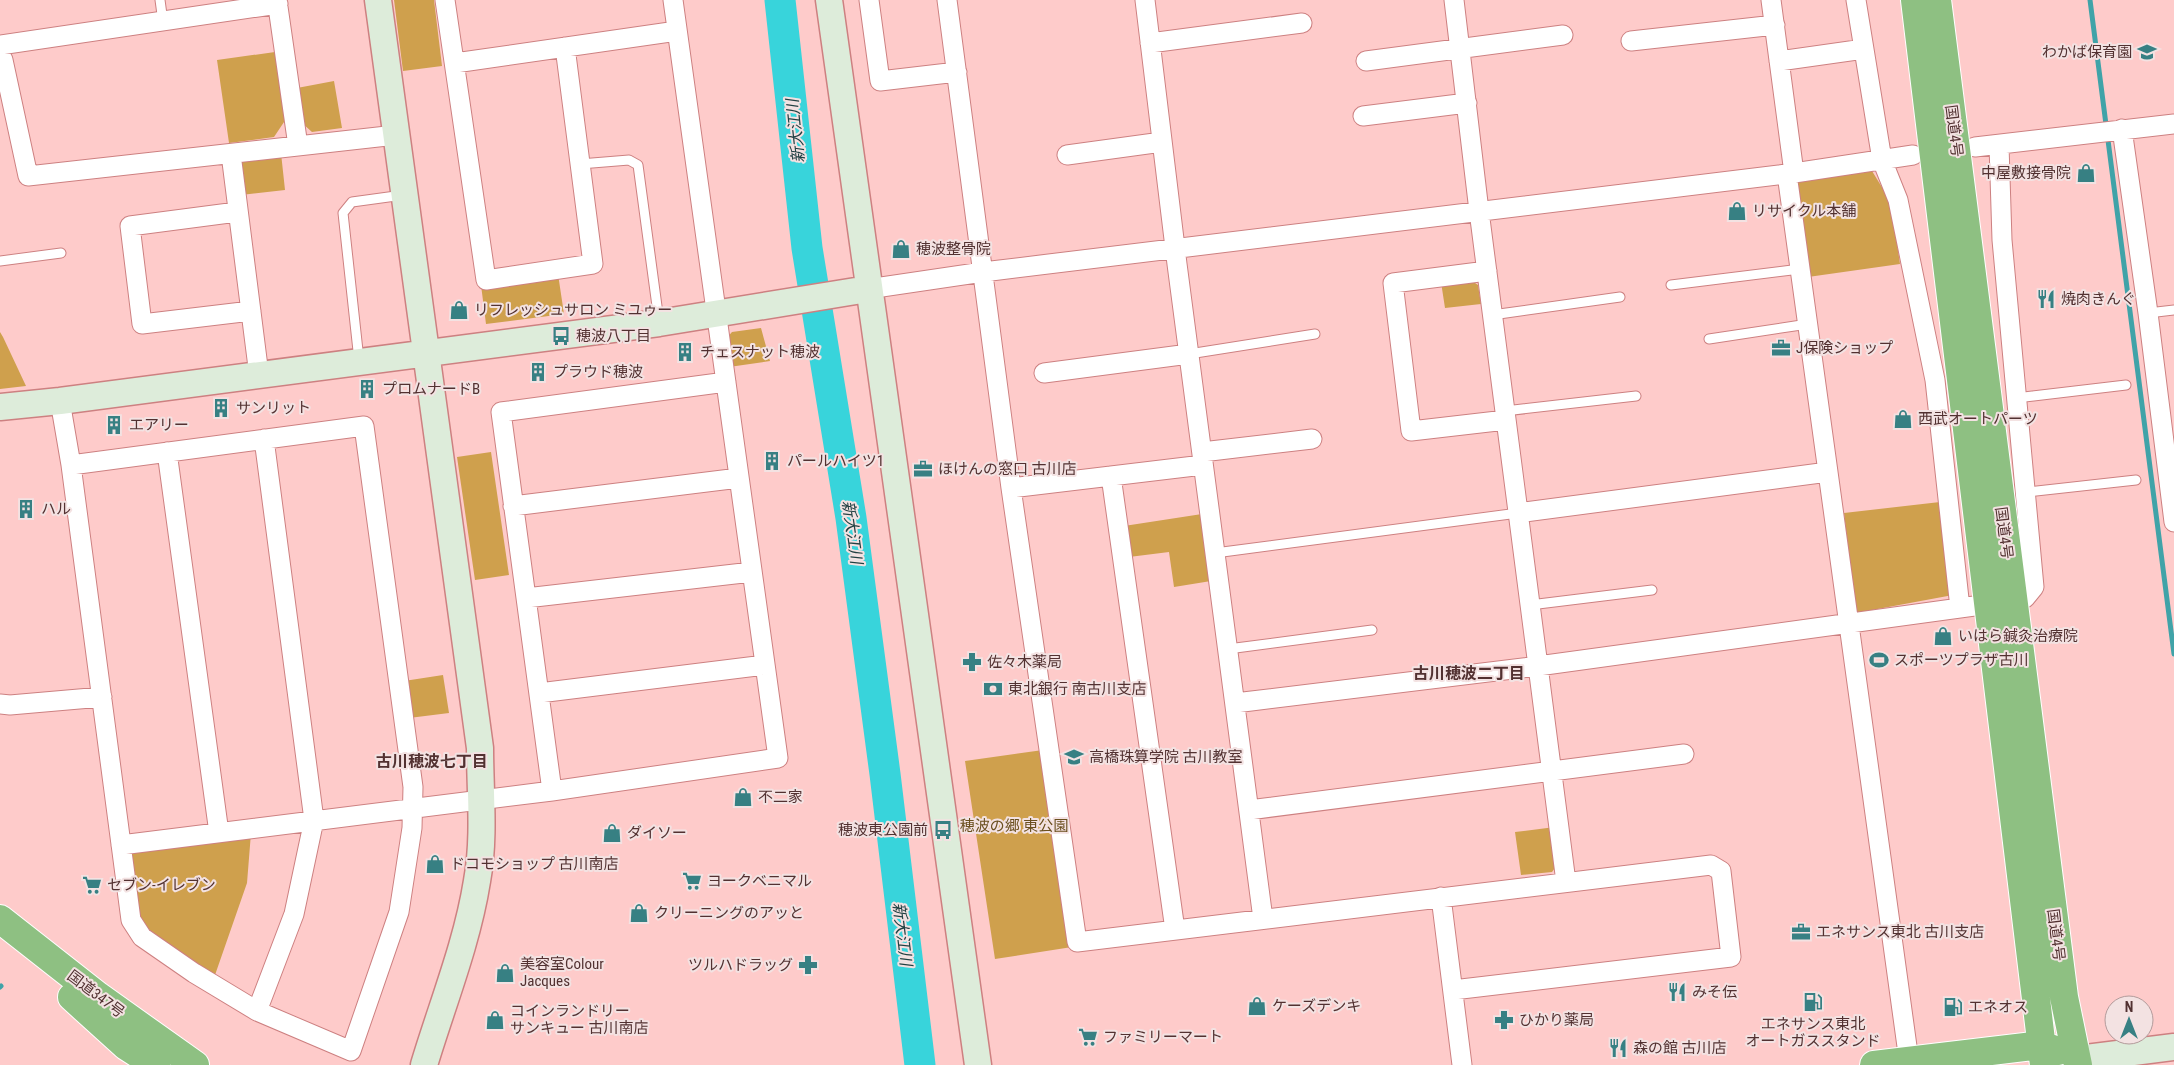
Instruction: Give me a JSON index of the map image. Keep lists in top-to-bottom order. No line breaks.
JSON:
{"streets":{"highway":["国道4号","国道347号"]},"districts":["古川穂波二丁目","古川穂波七丁目"],"water":["新大江川"],"parks":["穂波の郷 東公園"],"places":{"school or university":["わかば保育園","高橋珠算学院 古川教室"],"shop":["中屋敷接骨院","リサイクル本舗","穂波整骨院","リフレッシュサロン ミユゥー","西武オートパーツ","いはら鍼灸治療院","不二家","ダイソー","ドコモショップ 古川南店","クリーニングのアッと","美容室Colour Jacques","ケーズデンキ","コインランドリー サンキュー 古川南店"],"restaurant":["焼肉きんぐ","みそ伝","森の館 古川店"],"bus stop":["穂波八丁目","穂波東公園前"],"office":["J保険ショップ","ほけんの窓口 古川店","エネサンス東北 古川支店"],"building":["チェスナット穂波","プラウド穂波","プロムナードB","サンリット","エアリー","パールハイツ1","ハル"],"sports":["スポーツプラザ古川"],"pharmacy":["佐々木薬局","ツルハドラッグ","ひかり薬局"],"bank":["東北銀行 南古川支店"],"supermarket":["ヨークベニマル","セブン-イレブン","ファミリーマート"],"fuel station":["エネサンス東北 オートガススタンド","エネオス"]},"north":"top"}
